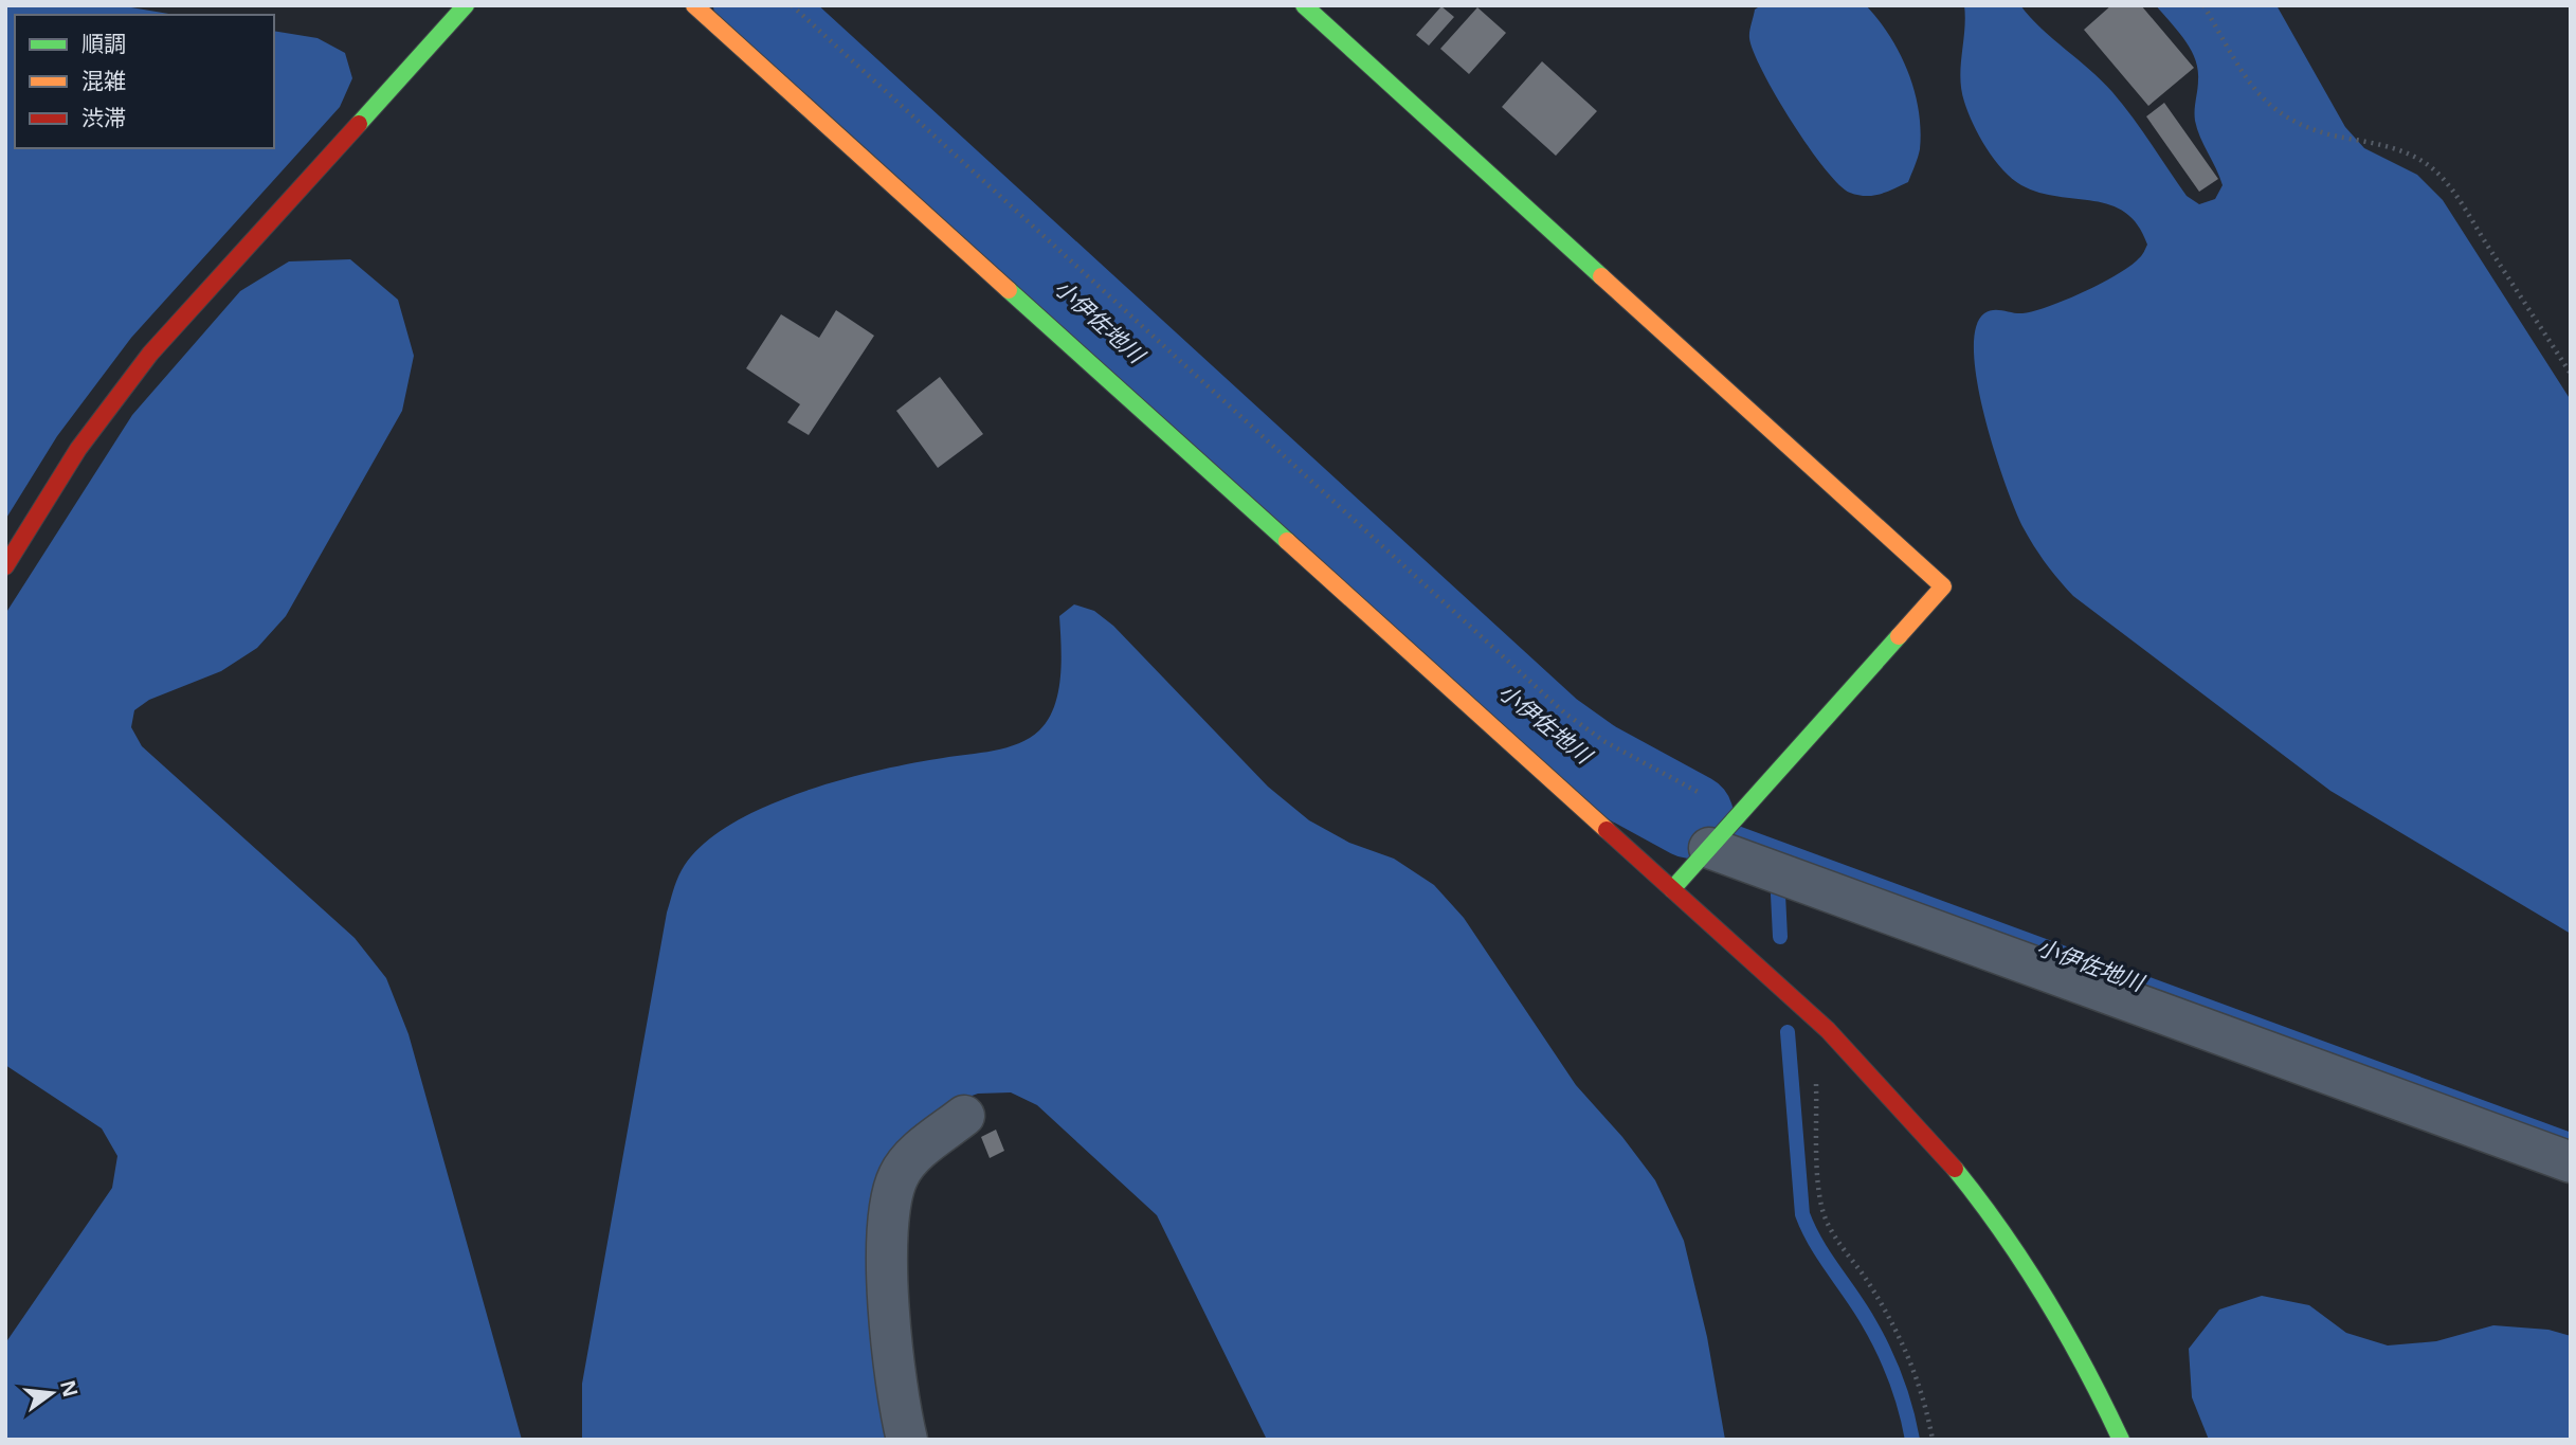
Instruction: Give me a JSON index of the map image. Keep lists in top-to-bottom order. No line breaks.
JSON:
{"water":["小伊佐地川"],"legend":["順調","混雑","渋滞"],"north":"right"}
